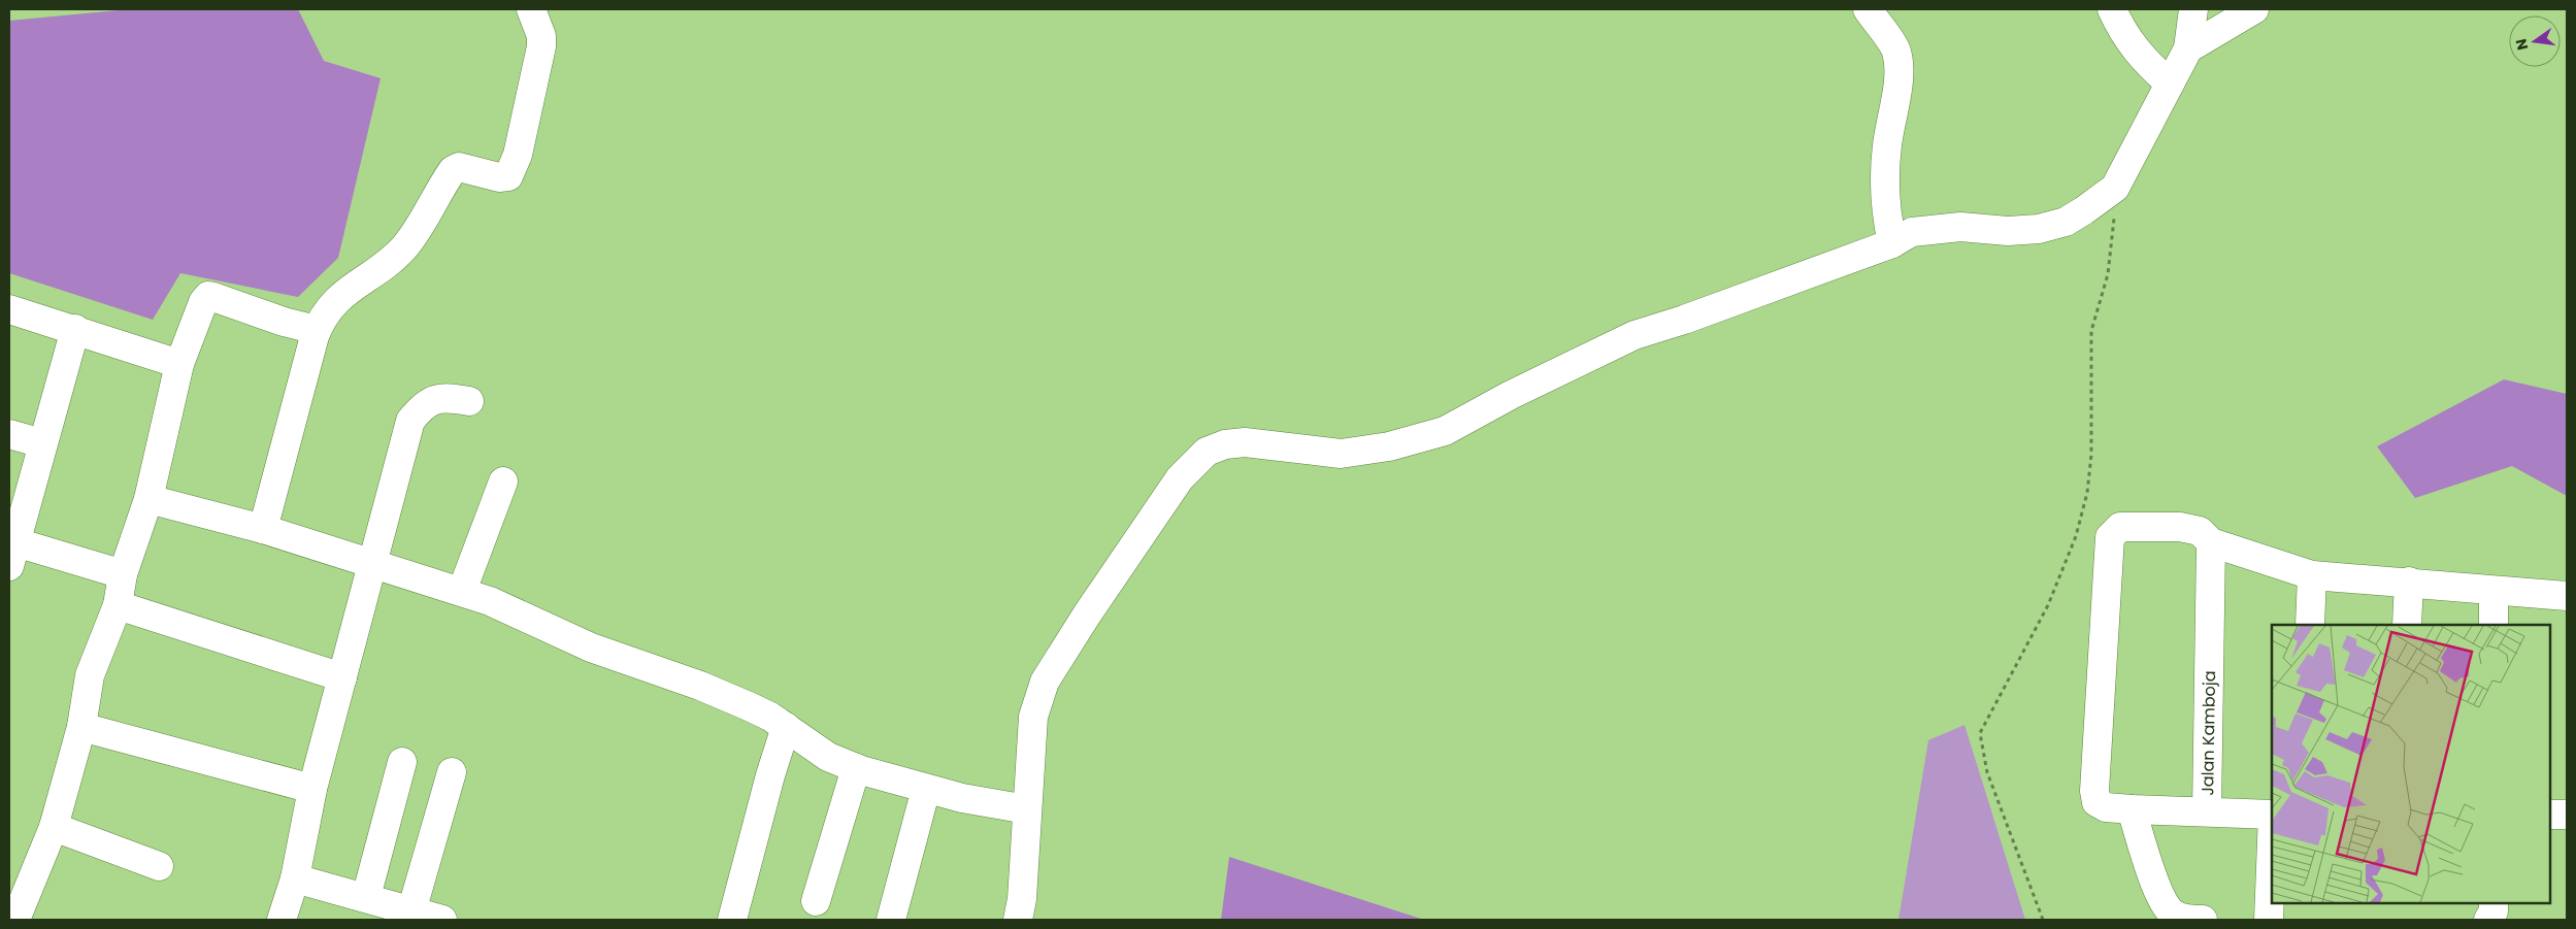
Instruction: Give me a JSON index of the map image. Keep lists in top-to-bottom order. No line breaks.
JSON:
{"streets":{"street":["Jalan Kamboja"]},"north":"left"}
